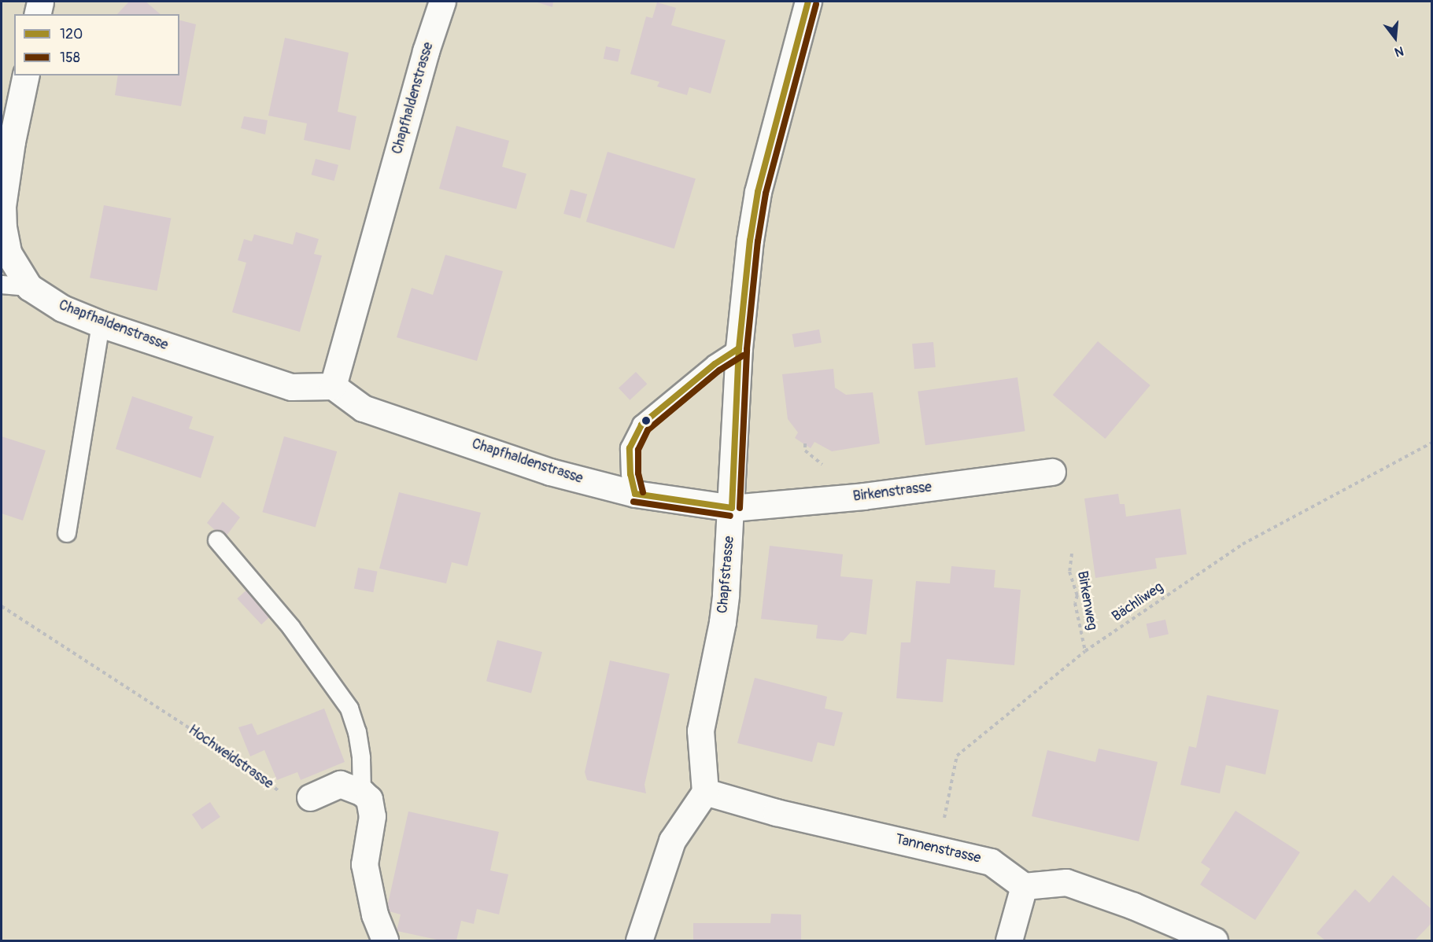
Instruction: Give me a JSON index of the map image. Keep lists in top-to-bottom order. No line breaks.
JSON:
{"streets":{"street":["Chapfhaldenstrasse","Birkenstrasse","Chapfstrasse","Tannenstrasse"],"path":["Birkenweg","Bächliweg","Hochweidstrasse"]},"crossings":[["Chapfhaldenstrasse","Birkenstrasse"],["Chapfhaldenstrasse","Chapfstrasse"],["Birkenstrasse","Chapfstrasse"],["Chapfstrasse","Tannenstrasse"],["Birkenweg","Bächliweg"],["Bächliweg","Tannenstrasse"]],"lines":["transit line 120","transit line 158"],"legend":["120","158"],"north":"bottom"}
